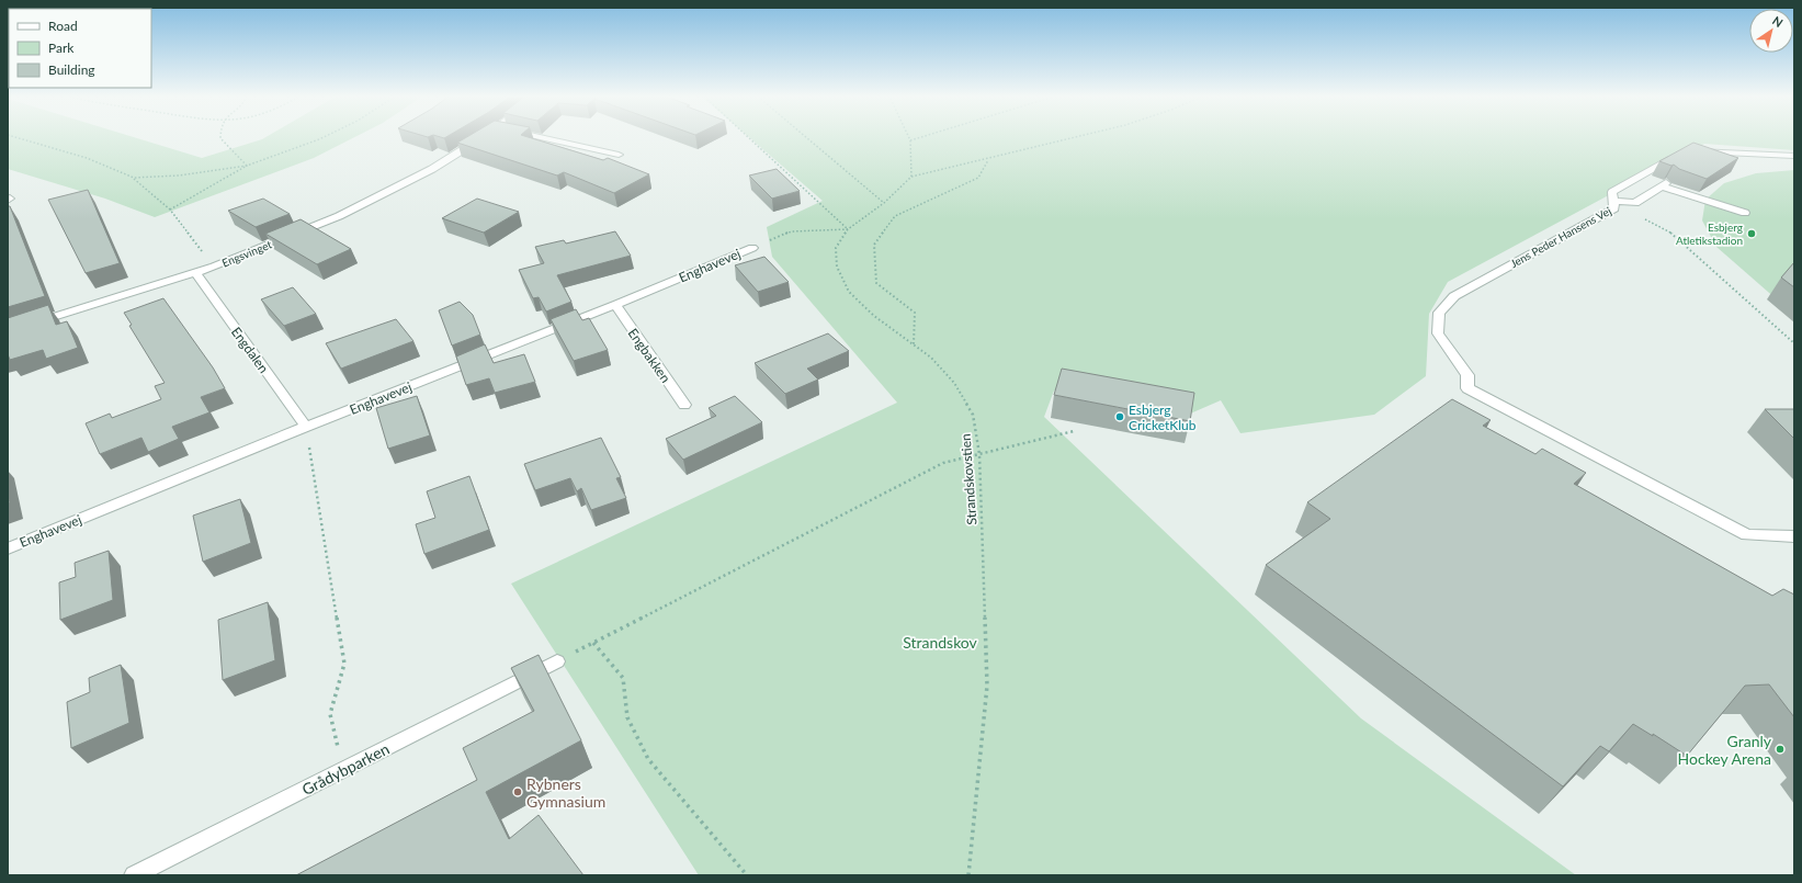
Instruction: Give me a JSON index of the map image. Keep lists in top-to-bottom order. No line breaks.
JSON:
{"streets":{"street":["Jens Peder Hansens Vej","Engsvinget","Enghavevej","Engdalen","Engbakken","Grådybparken"],"path":["Strandskovstien"]},"crossings":[["Engsvinget","Engdalen"],["Enghavevej","Engdalen"],["Enghavevej","Engbakken"]],"parks":["Strandskov"],"places":["Esbjerg Atletikstadion","Esbjerg CricketKlub","Granly Hockey Arena","Rybners Gymnasium"],"legend":["Road","Park","Building"],"north":"top right"}
